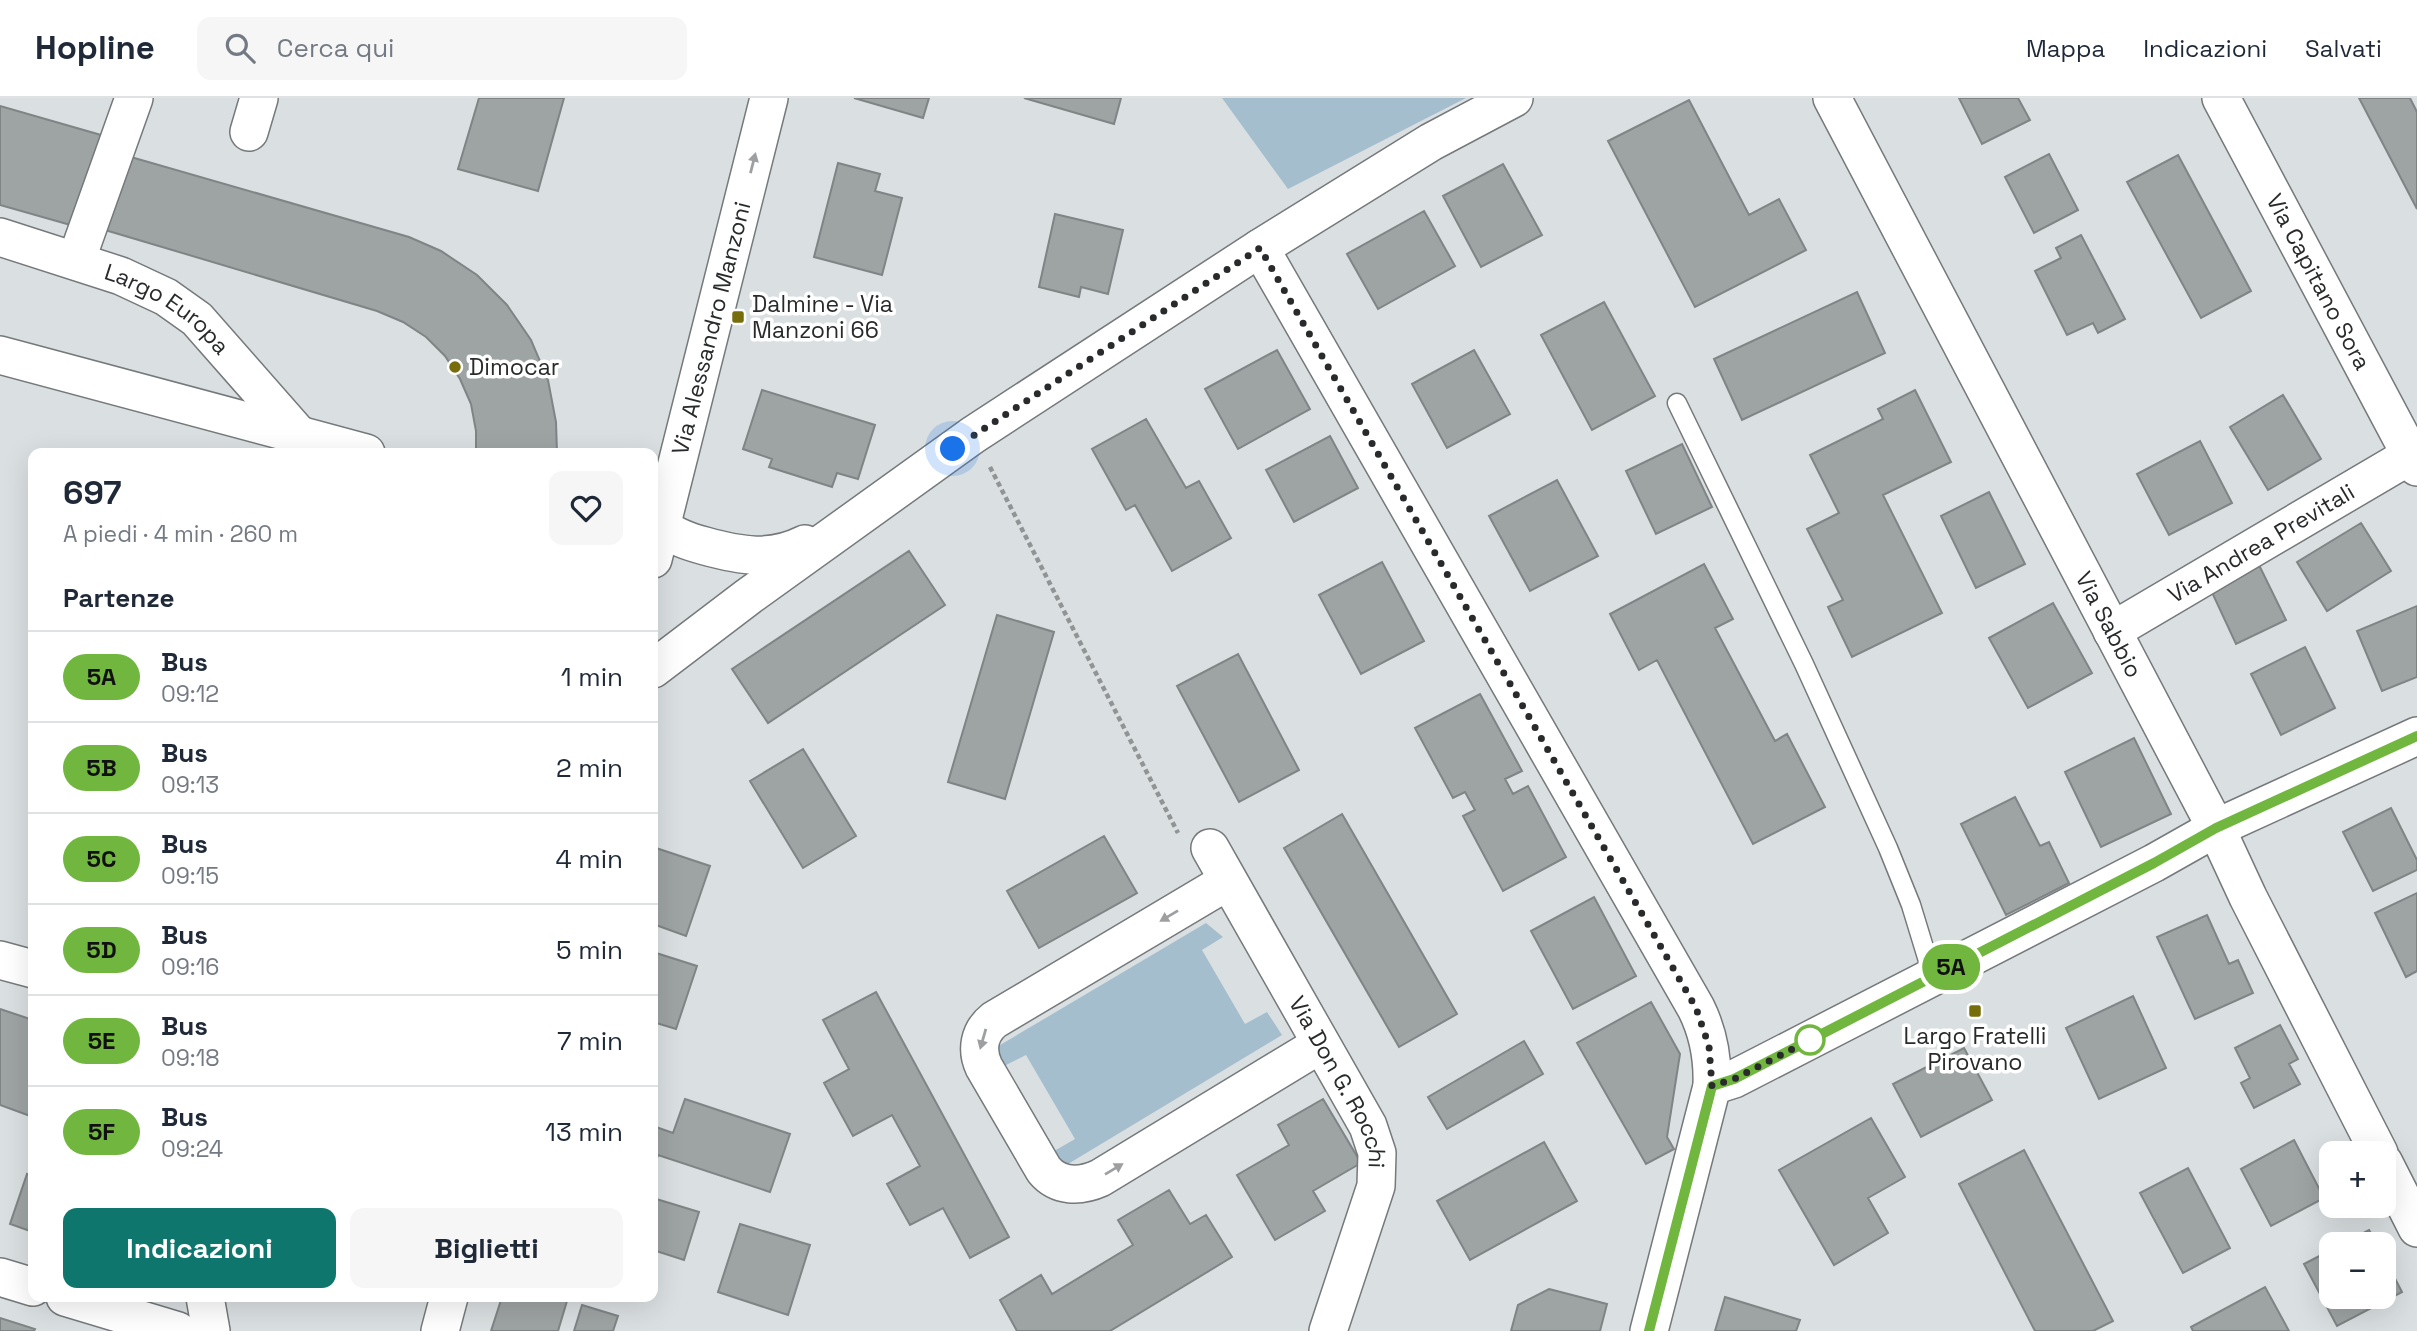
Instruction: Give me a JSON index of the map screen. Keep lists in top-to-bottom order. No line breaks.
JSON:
{"streets":{"street":["Via Capitano Sora","Largo Europa","Via Alessandro Manzoni","Via Andrea Previtali","Via Sabbio","Via Don G. Rocchi"]},"crossings":[["Via Capitano Sora","Via Andrea Previtali"],["Via Andrea Previtali","Via Sabbio"]],"one_way":["Via Alessandro Manzoni"],"places":{"transit":["Dalmine - Via Manzoni 66","Largo Fratelli Pirovano"],"other":["Dimocar"]},"lines":["bus line 5A"],"page":{"header":"Hopline","search":"Cerca qui","nav":["Mappa","Indicazioni","Salvati"],"on_map":"5A","heading":[["697","A piedi · 4 min · 260 m"],"Partenze"],"list":[{"mark":"5A","name":"Bus","note":"09:12","value":"1 min"},{"mark":"5B","name":"Bus","note":"09:13","value":"2 min"},{"mark":"5C","name":"Bus","note":"09:15","value":"4 min"},{"mark":"5D","name":"Bus","note":"09:16","value":"5 min"},{"mark":"5E","name":"Bus","note":"09:18","value":"7 min"},{"mark":"5F","name":"Bus","note":"09:24","value":"13 min"}],"map_buttons":["+","−"],"buttons":["Indicazioni","Biglietti"]}}
